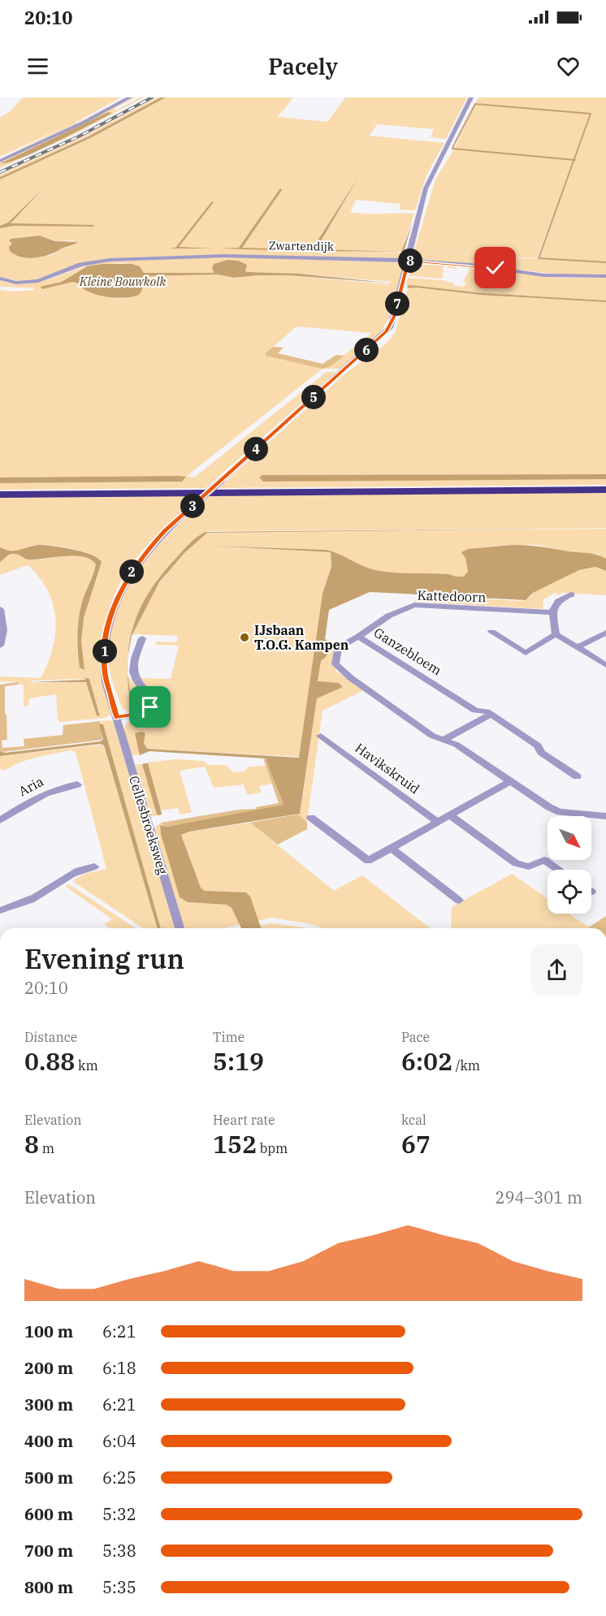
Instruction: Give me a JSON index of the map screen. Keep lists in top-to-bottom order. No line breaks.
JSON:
{"streets":{"street":["Zwartendijk","Kattedoorn","Ganzebloem","Havikskruid","Aria","Cellesbroeksweg"]},"crossings":[["Zwartendijk","Cellesbroeksweg"],["Kattedoorn","Ganzebloem"]],"water":["Kleine Bouwkolk"],"places":["IJsbaan T.O.G. Kampen"],"north":"bottom right","page":{"status":"20:10","header":"Pacely","pins":["8","7","6","5","4","3","2","1"],"heading":["Evening run","20:10"],"stats":[["Distance","0.88 km"],["Time","5:19"],["Pace","6:02 /km"],["Elevation","8 m"],["Heart rate","152 bpm"],["kcal","67"]],"chart":["Elevation","294–301 m"],"list":[{"name":"100 m","note":"6:21"},{"name":"200 m","note":"6:18"},{"name":"300 m","note":"6:21"},{"name":"400 m","note":"6:04"},{"name":"500 m","note":"6:25"},{"name":"600 m","note":"5:32"},{"name":"700 m","note":"5:38"},{"name":"800 m","note":"5:35"}]}}
